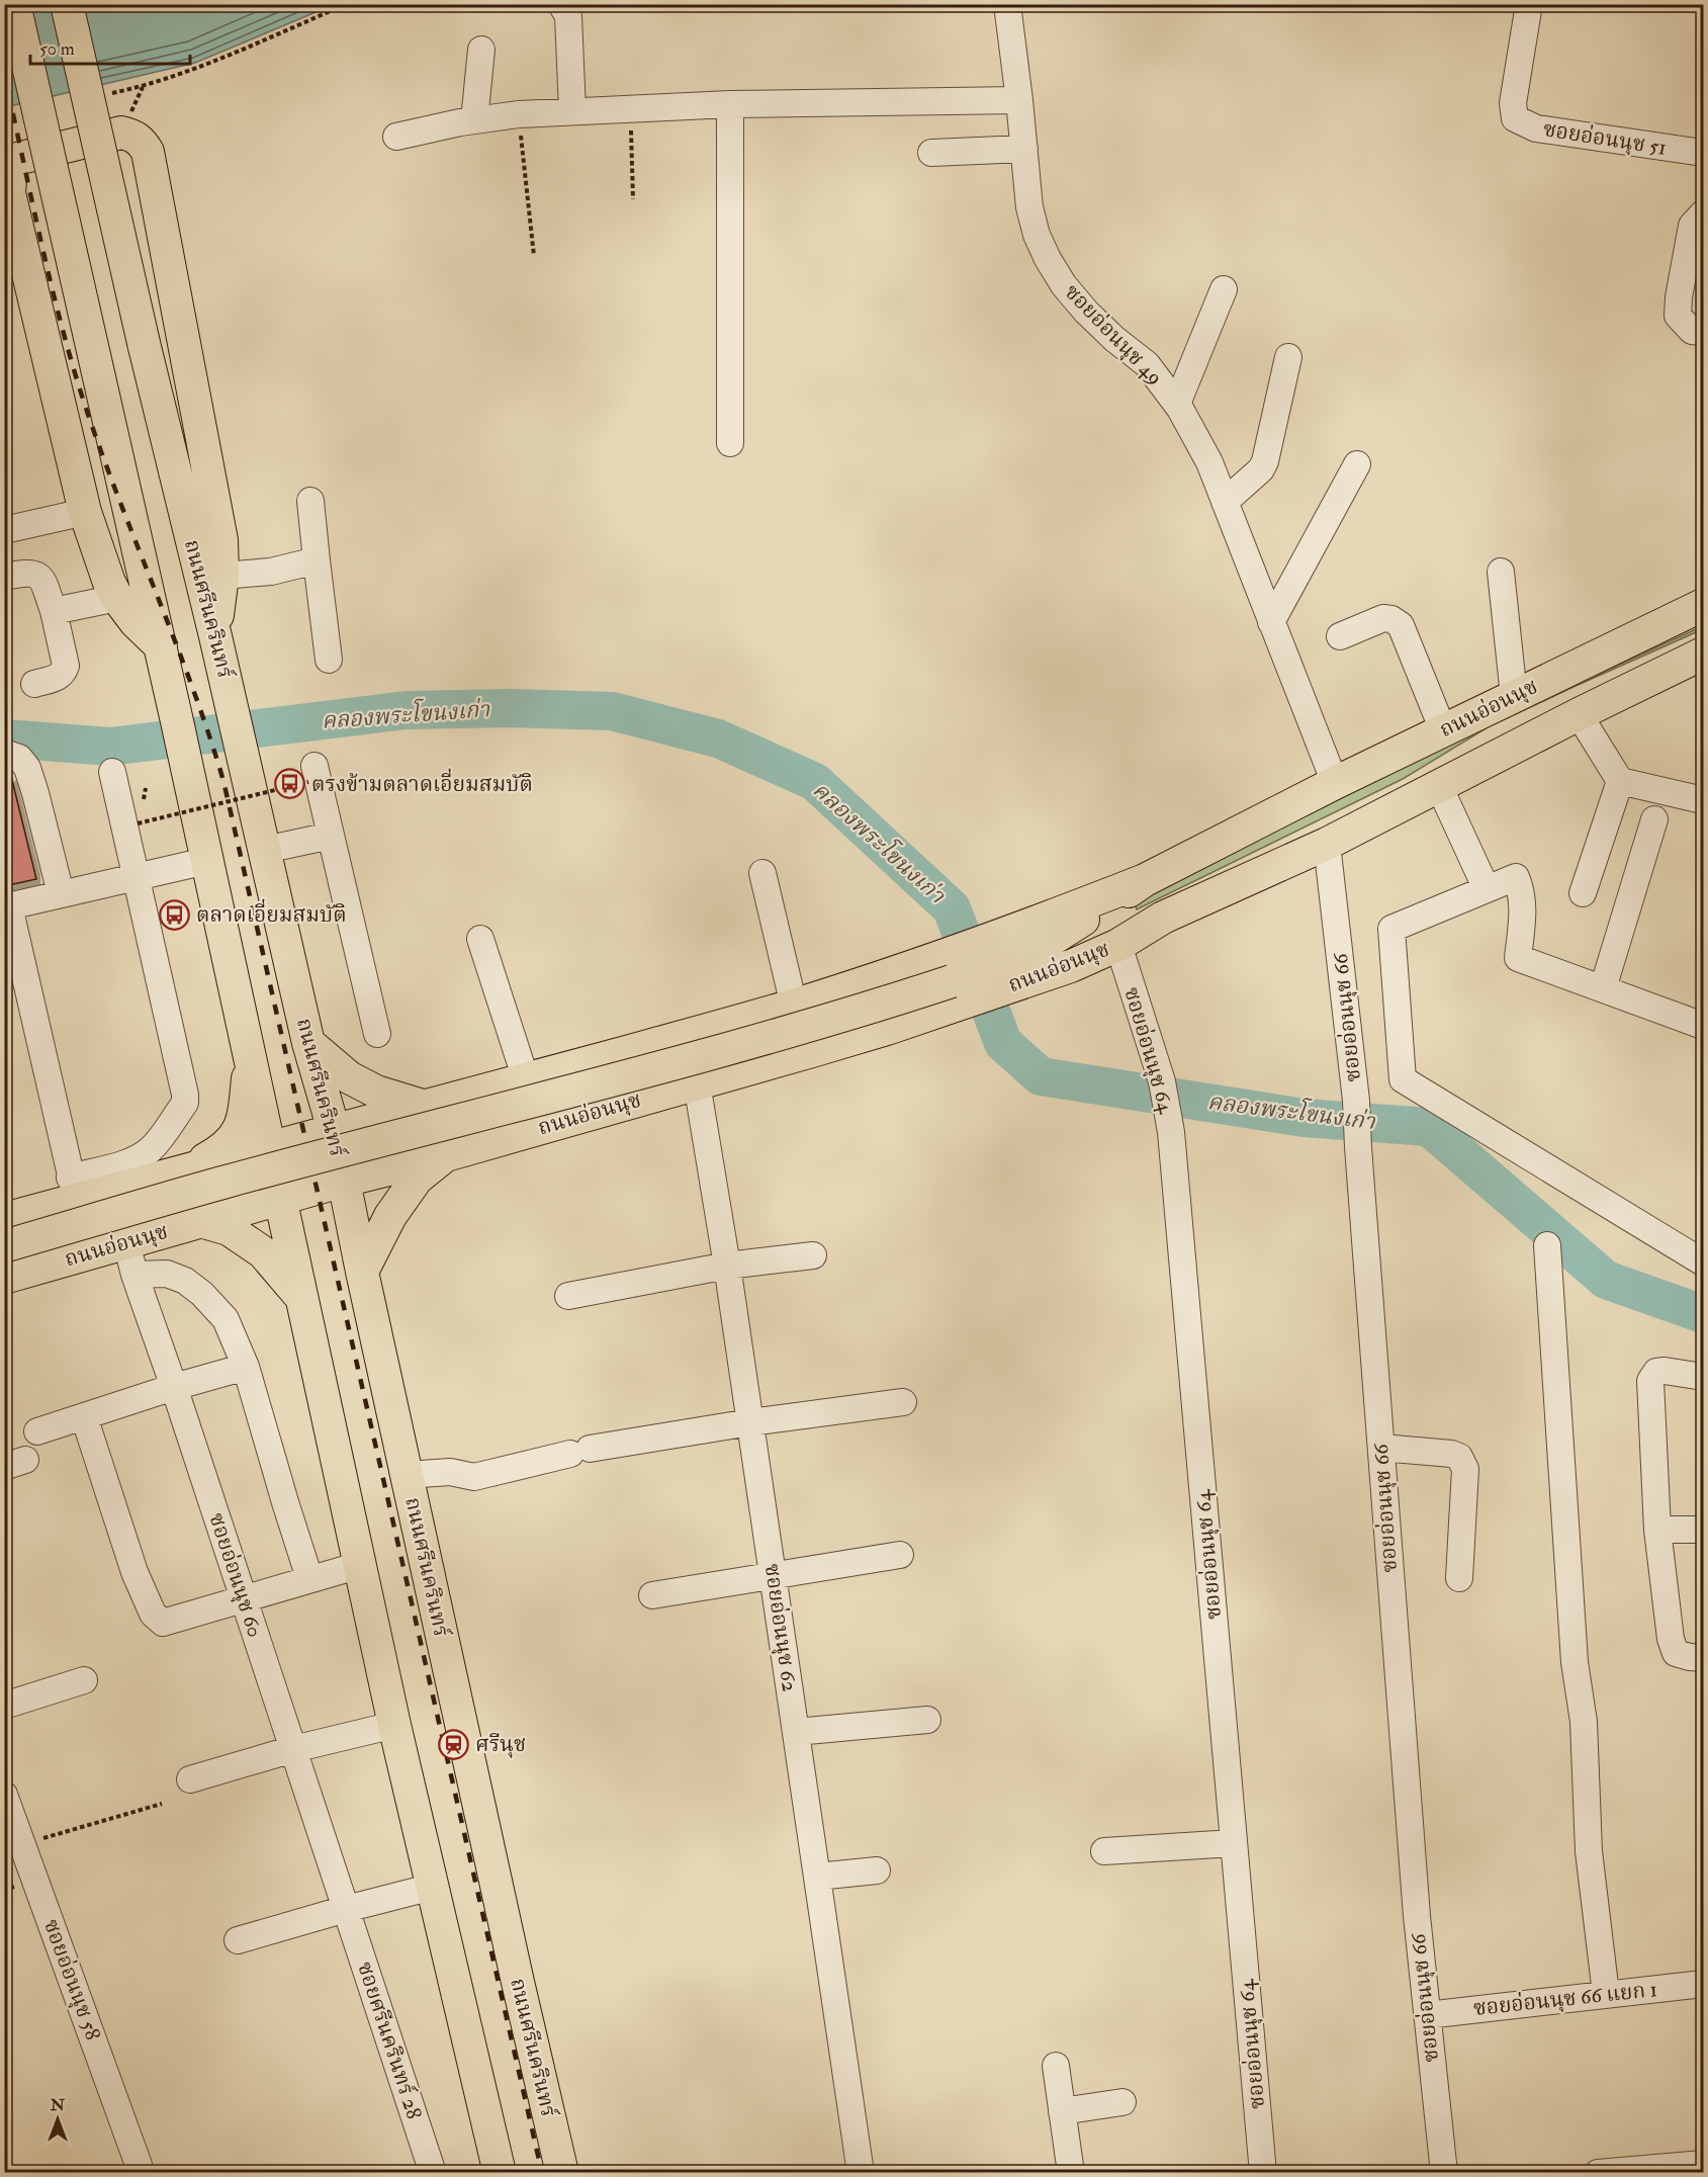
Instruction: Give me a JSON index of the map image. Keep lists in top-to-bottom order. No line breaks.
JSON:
{"streets":{"main road":["ถนนศรีนครินทร์","ถนนอ่อนนุช"],"street":["ซอยอ่อนนุช 51","ซอยอ่อนนุช 49","ซอยอ่อนนุช 66","ซอยอ่อนนุช 64","ซอยอ่อนนุช 60","ซอยอ่อนนุช 62","ซอยอ่อนนุช 58","ซอยอ่อนนุช 66 แยก 1","ซอยศรีนครินทร์ 28"]},"crossings":[["ซอยอ่อนนุช 49","ถนนอ่อนนุช"],["ถนนศรีนครินทร์","ถนนอ่อนนุช"],["ถนนอ่อนนุช","ซอยอ่อนนุช 66"],["ถนนอ่อนนุช","ซอยอ่อนนุช 64"],["ถนนอ่อนนุช","ซอยอ่อนนุช 60"],["ถนนอ่อนนุช","ซอยอ่อนนุช 62"],["ซอยอ่อนนุช 66","ซอยอ่อนนุช 66 แยก 1"],["ซอยอ่อนนุช 60","ซอยศรีนครินทร์ 28"]],"water":["คลองพระโขนงเก่า"],"places":{"bus stop":["ตรงข้ามตลาดเอี่ยมสมบัติ","ตลาดเอี่ยมสมบัติ"],"station":["ศรีนุช"]},"scale_bar":"50 m","north":"top"}
